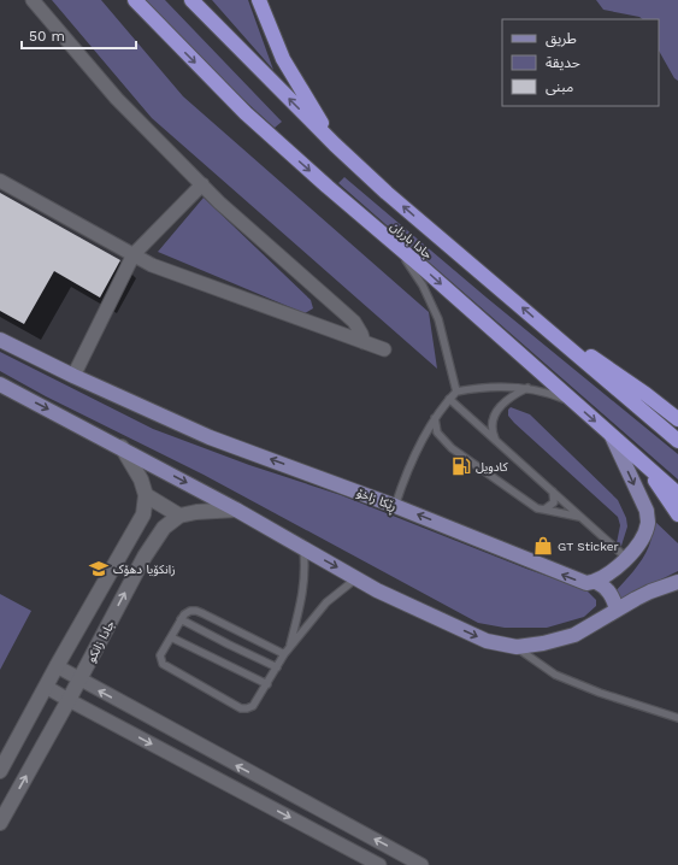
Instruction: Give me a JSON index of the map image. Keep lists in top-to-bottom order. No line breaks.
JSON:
{"streets":{"highway":["جادا بارزان"],"main road":["ڕێکا زاخۆ"],"street":["جادا زانکو"]},"places":{"fuel station":["كادويل"],"shop":["GT Sticker"],"school or university":["زانکۆیا دهۆک"]},"legend":["طريق","حديقة","مبنى"],"scale_bar":"50 m"}
